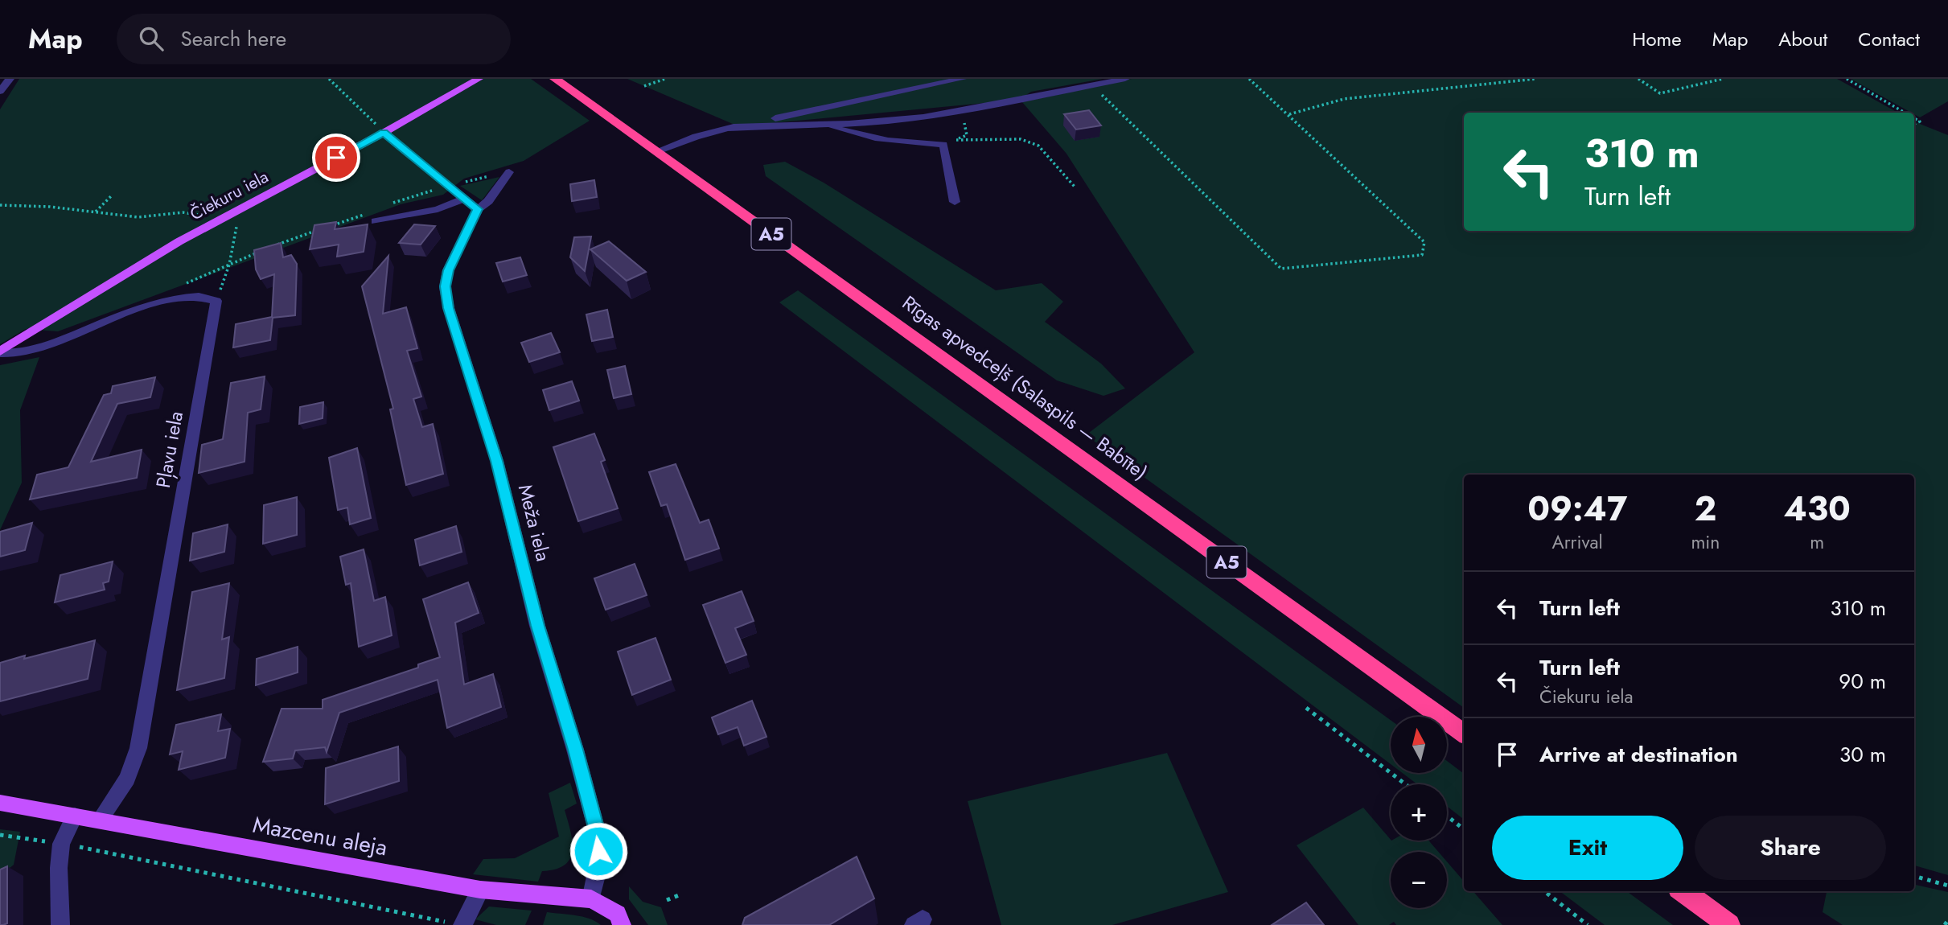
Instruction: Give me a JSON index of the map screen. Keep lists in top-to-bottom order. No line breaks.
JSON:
{"streets":{"highway":["A5","Rīgas apvedceļš (Salaspils — Babīte)"],"main road":["Čiekuru iela","Mazcenu aleja"],"street":["Pļavu iela","Meža iela"]},"crossings":[["Pļavu iela","Mazcenu aleja"],["Meža iela","Mazcenu aleja"]],"north":"top","page":{"header":"Map","search":"Search here","nav":["Home","Map","About","Contact"],"turn":["310 m","Turn left"],"eta":["09:47","Arrival","2","min","430","m"],"list":[{"name":"Turn left","value":"310 m"},{"name":"Turn left","note":"Čiekuru iela","value":"90 m"},{"name":"Arrive at destination","value":"30 m"}],"map_buttons":["+","−"],"buttons":["Exit","Share"]}}
